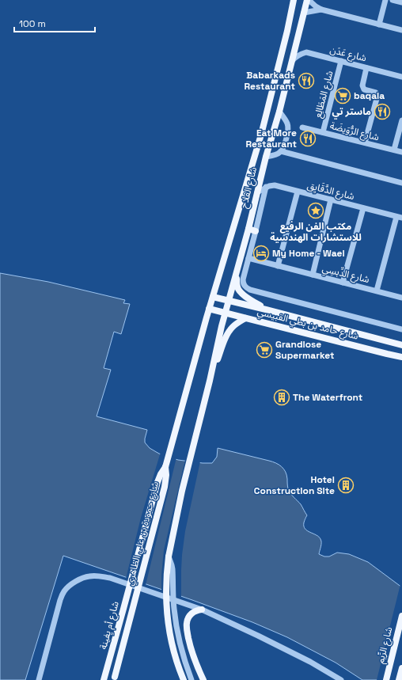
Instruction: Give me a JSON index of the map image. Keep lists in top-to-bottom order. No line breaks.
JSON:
{"streets":{"main road":["شارع الفلاح","شارع حامد بن بطي القبيسي","شارع حمودة بن علي الظاهري","شارع أم يِفينة","شارع الرِّيم"],"street":["شارع عَدَن","شارع المَطَالِع","شارع الرُّوَيضَة","شارع الدَّقَايِق","شارع الدِّبسِي"]},"crossings":[["شارع عَدَن","شارع المَطَالِع"],["شارع عَدَن","شارع الفلاح"],["شارع المَطَالِع","شارع الرُّوَيضَة"],["شارع الفلاح","شارع حامد بن بطي القبيسي"],["شارع الفلاح","شارع حمودة بن علي الظاهري"],["شارع حمودة بن علي الظاهري","شارع أم يِفينة"]],"places":{"restaurant":["Babarkads Restaurant","ماستر تي","Eat More Restaurant"],"supermarket":["baqala","Grandiose Supermarket"],"place":["مكتب الفن الرفيع للاستشارات الهندسية"],"hotel":["My Home - Wael"],"building":["The Waterfront","Hotel Construction Site"]},"scale_bar":"100 m"}
